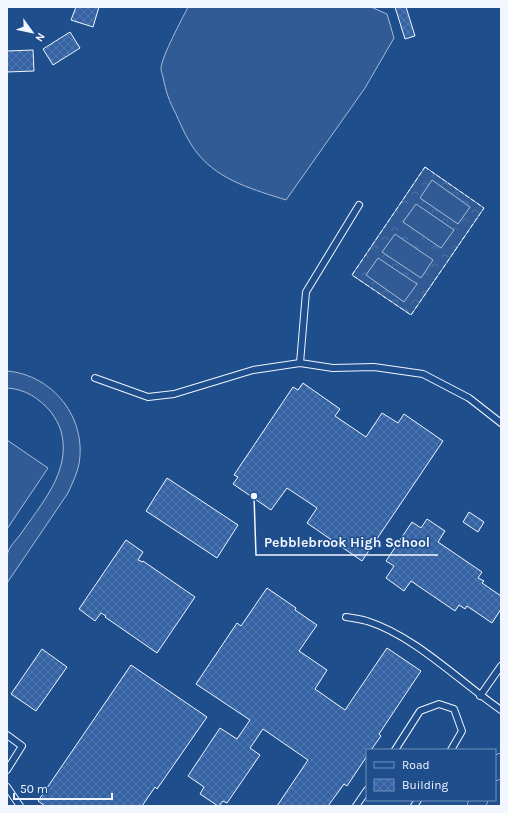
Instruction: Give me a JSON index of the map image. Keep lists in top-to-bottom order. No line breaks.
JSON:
{"places":["Pebblebrook High School"],"legend":["Road","Building"],"scale_bar":"50 m","north":"bottom right"}
